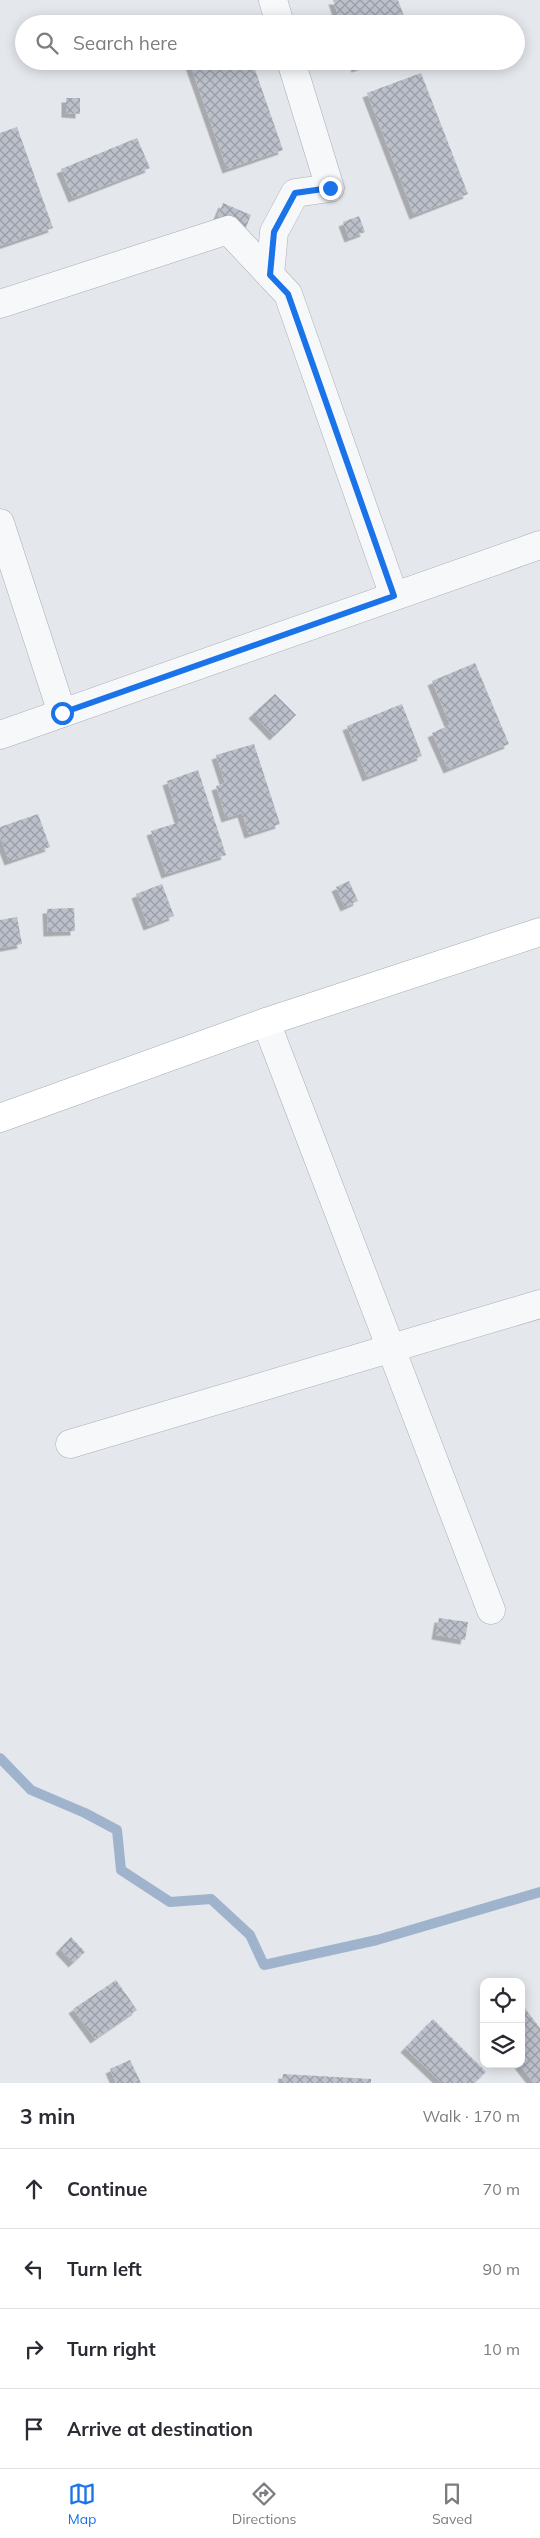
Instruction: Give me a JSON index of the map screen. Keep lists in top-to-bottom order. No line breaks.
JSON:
{"page":{"search":"Search here","heading":["3 min","Walk · 170 m"],"list":[["Continue","70 m"],["Turn left","90 m"],["Turn right","10 m"],"Arrive at destination"],"nav":["Map","Directions","Saved"]}}
